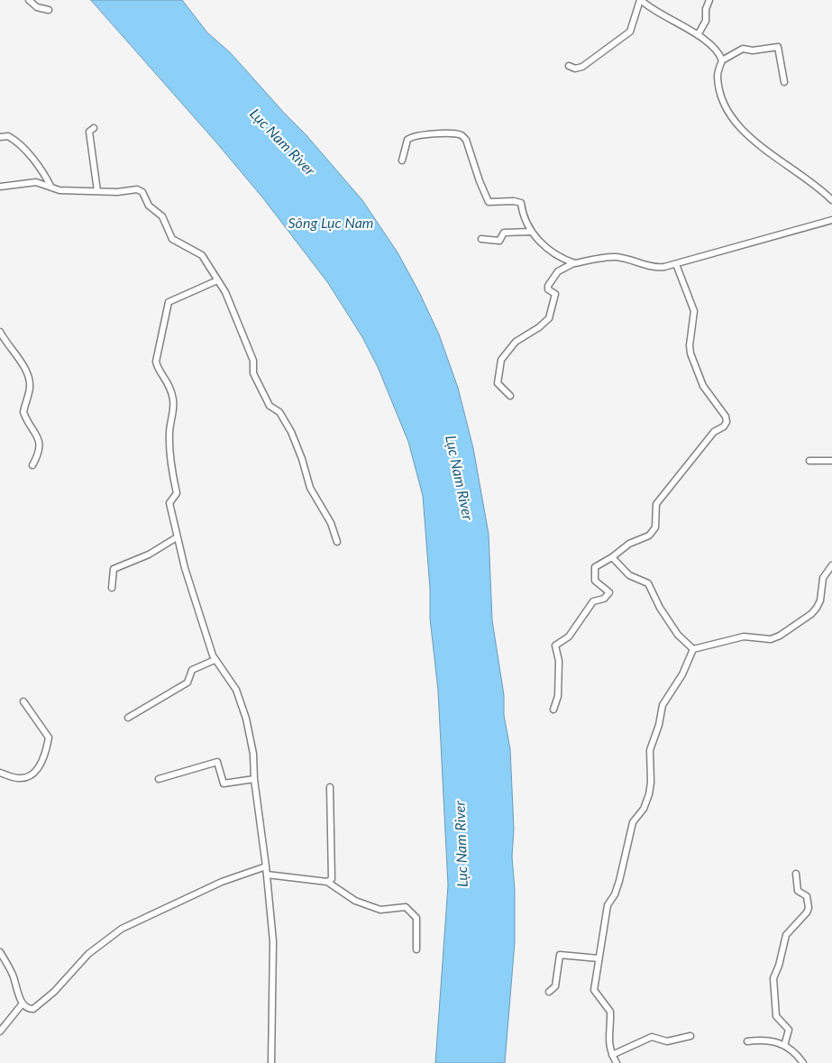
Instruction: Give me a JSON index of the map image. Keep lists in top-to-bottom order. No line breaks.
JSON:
{"water":["Lục Nam River","Sông Lục Nam"]}
